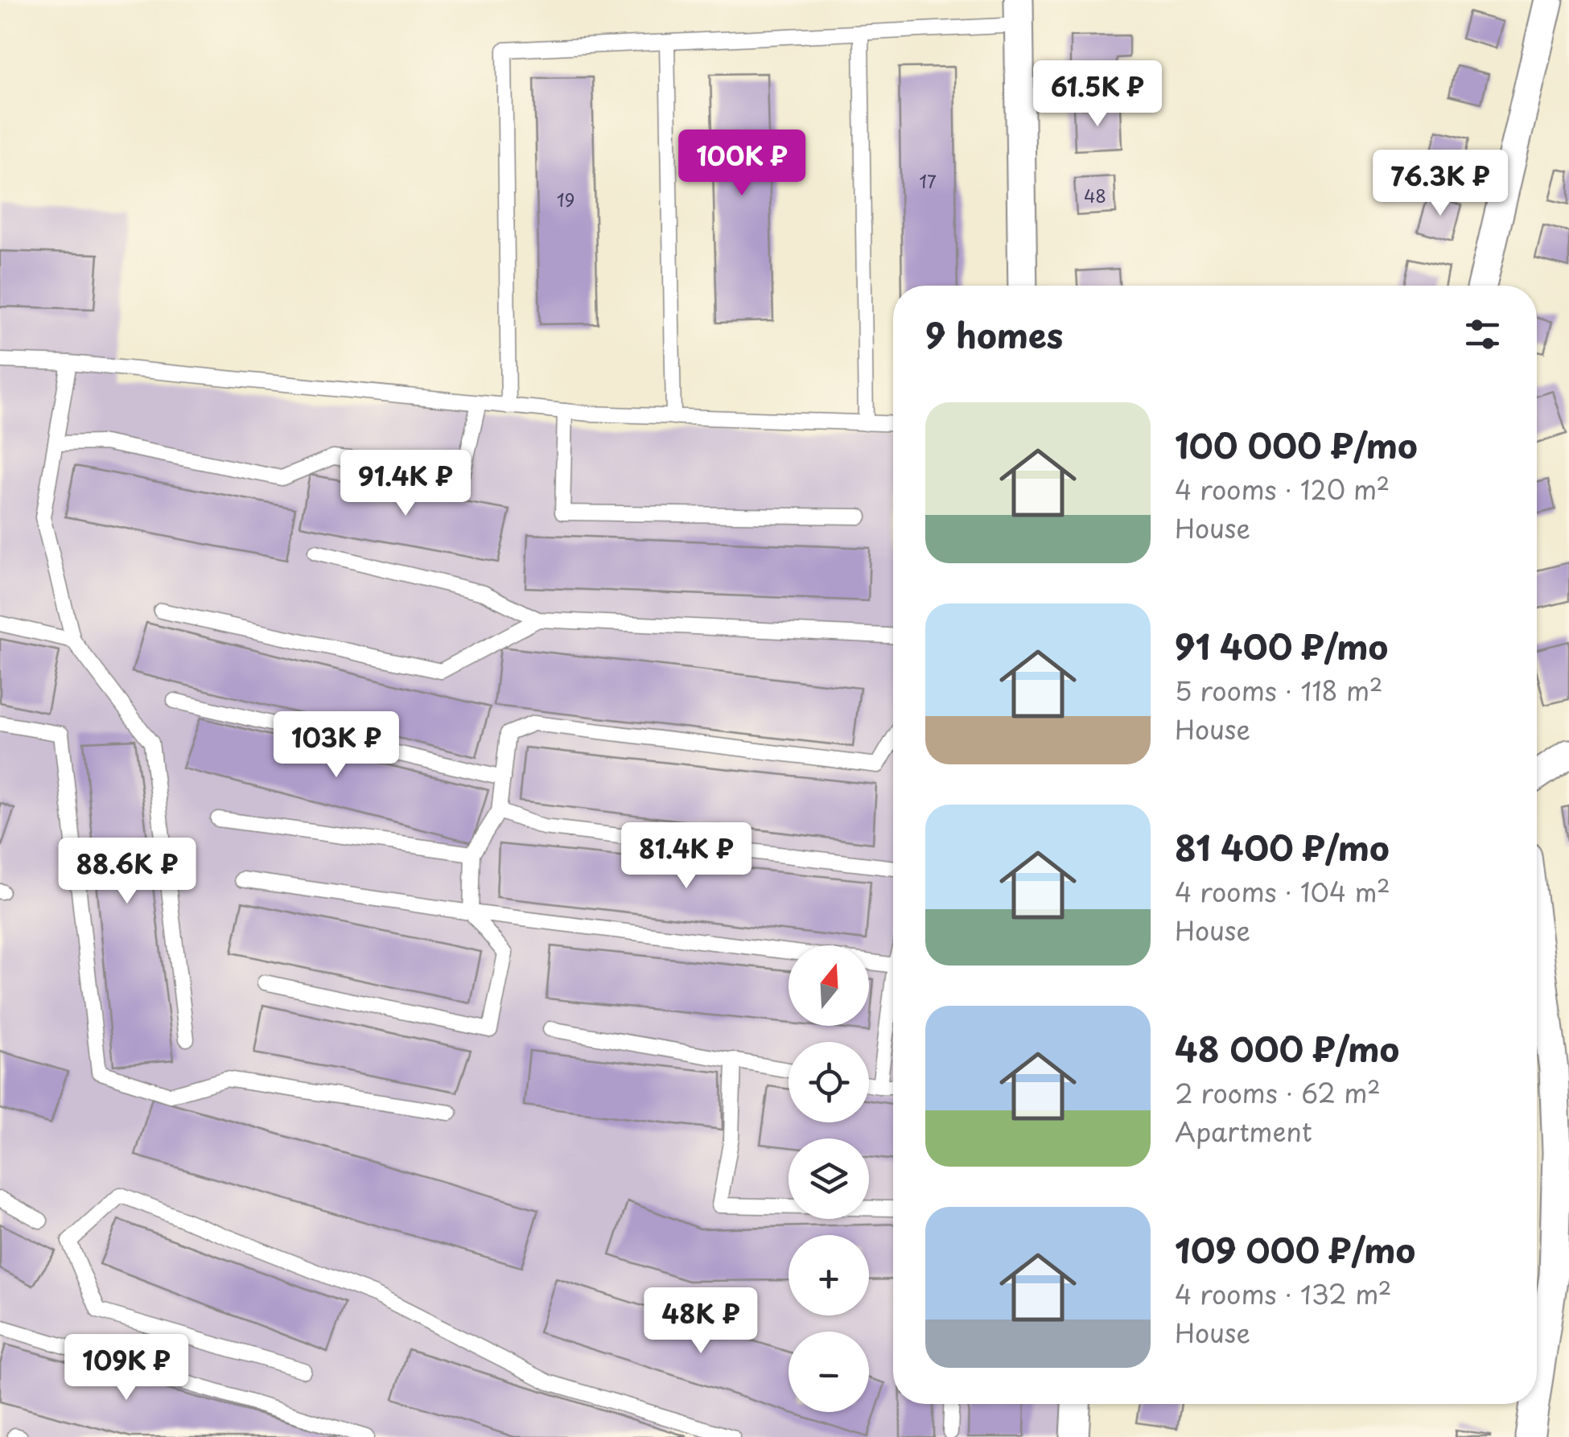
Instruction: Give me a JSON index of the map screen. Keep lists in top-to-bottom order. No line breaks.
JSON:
{"house_numbers":["17","48","19"],"north":"top","page":{"price":["61.5K ₽","100K ₽","76.3K ₽","91.4K ₽","103K ₽","81.4K ₽","88.6K ₽","48K ₽","109K ₽"],"heading":"9 homes","list":[{"name":"100 000 ₽/mo","note":"4 rooms · 120 m² · House"},{"name":"91 400 ₽/mo","note":"5 rooms · 118 m² · House"},{"name":"81 400 ₽/mo","note":"4 rooms · 104 m² · House"},{"name":"48 000 ₽/mo","note":"2 rooms · 62 m² · Apartment"},{"name":"109 000 ₽/mo","note":"4 rooms · 132 m² · House"}],"map_buttons":["+","−"]}}
